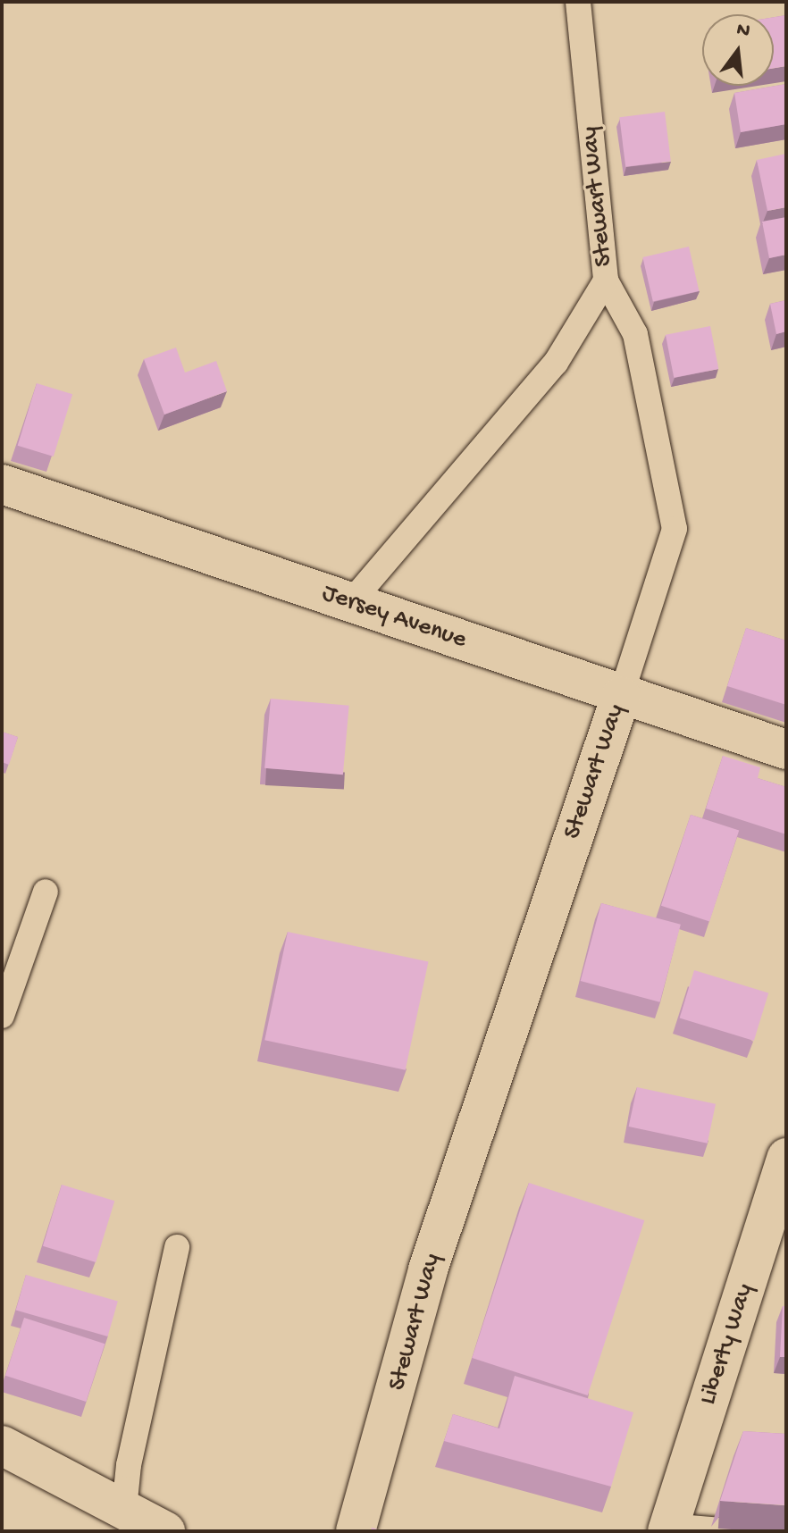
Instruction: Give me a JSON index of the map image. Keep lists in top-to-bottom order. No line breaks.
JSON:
{"streets":{"street":["Stewart Way","Jersey Avenue","Liberty Way"]},"crossings":[["Stewart Way","Jersey Avenue"]],"north":"top"}
